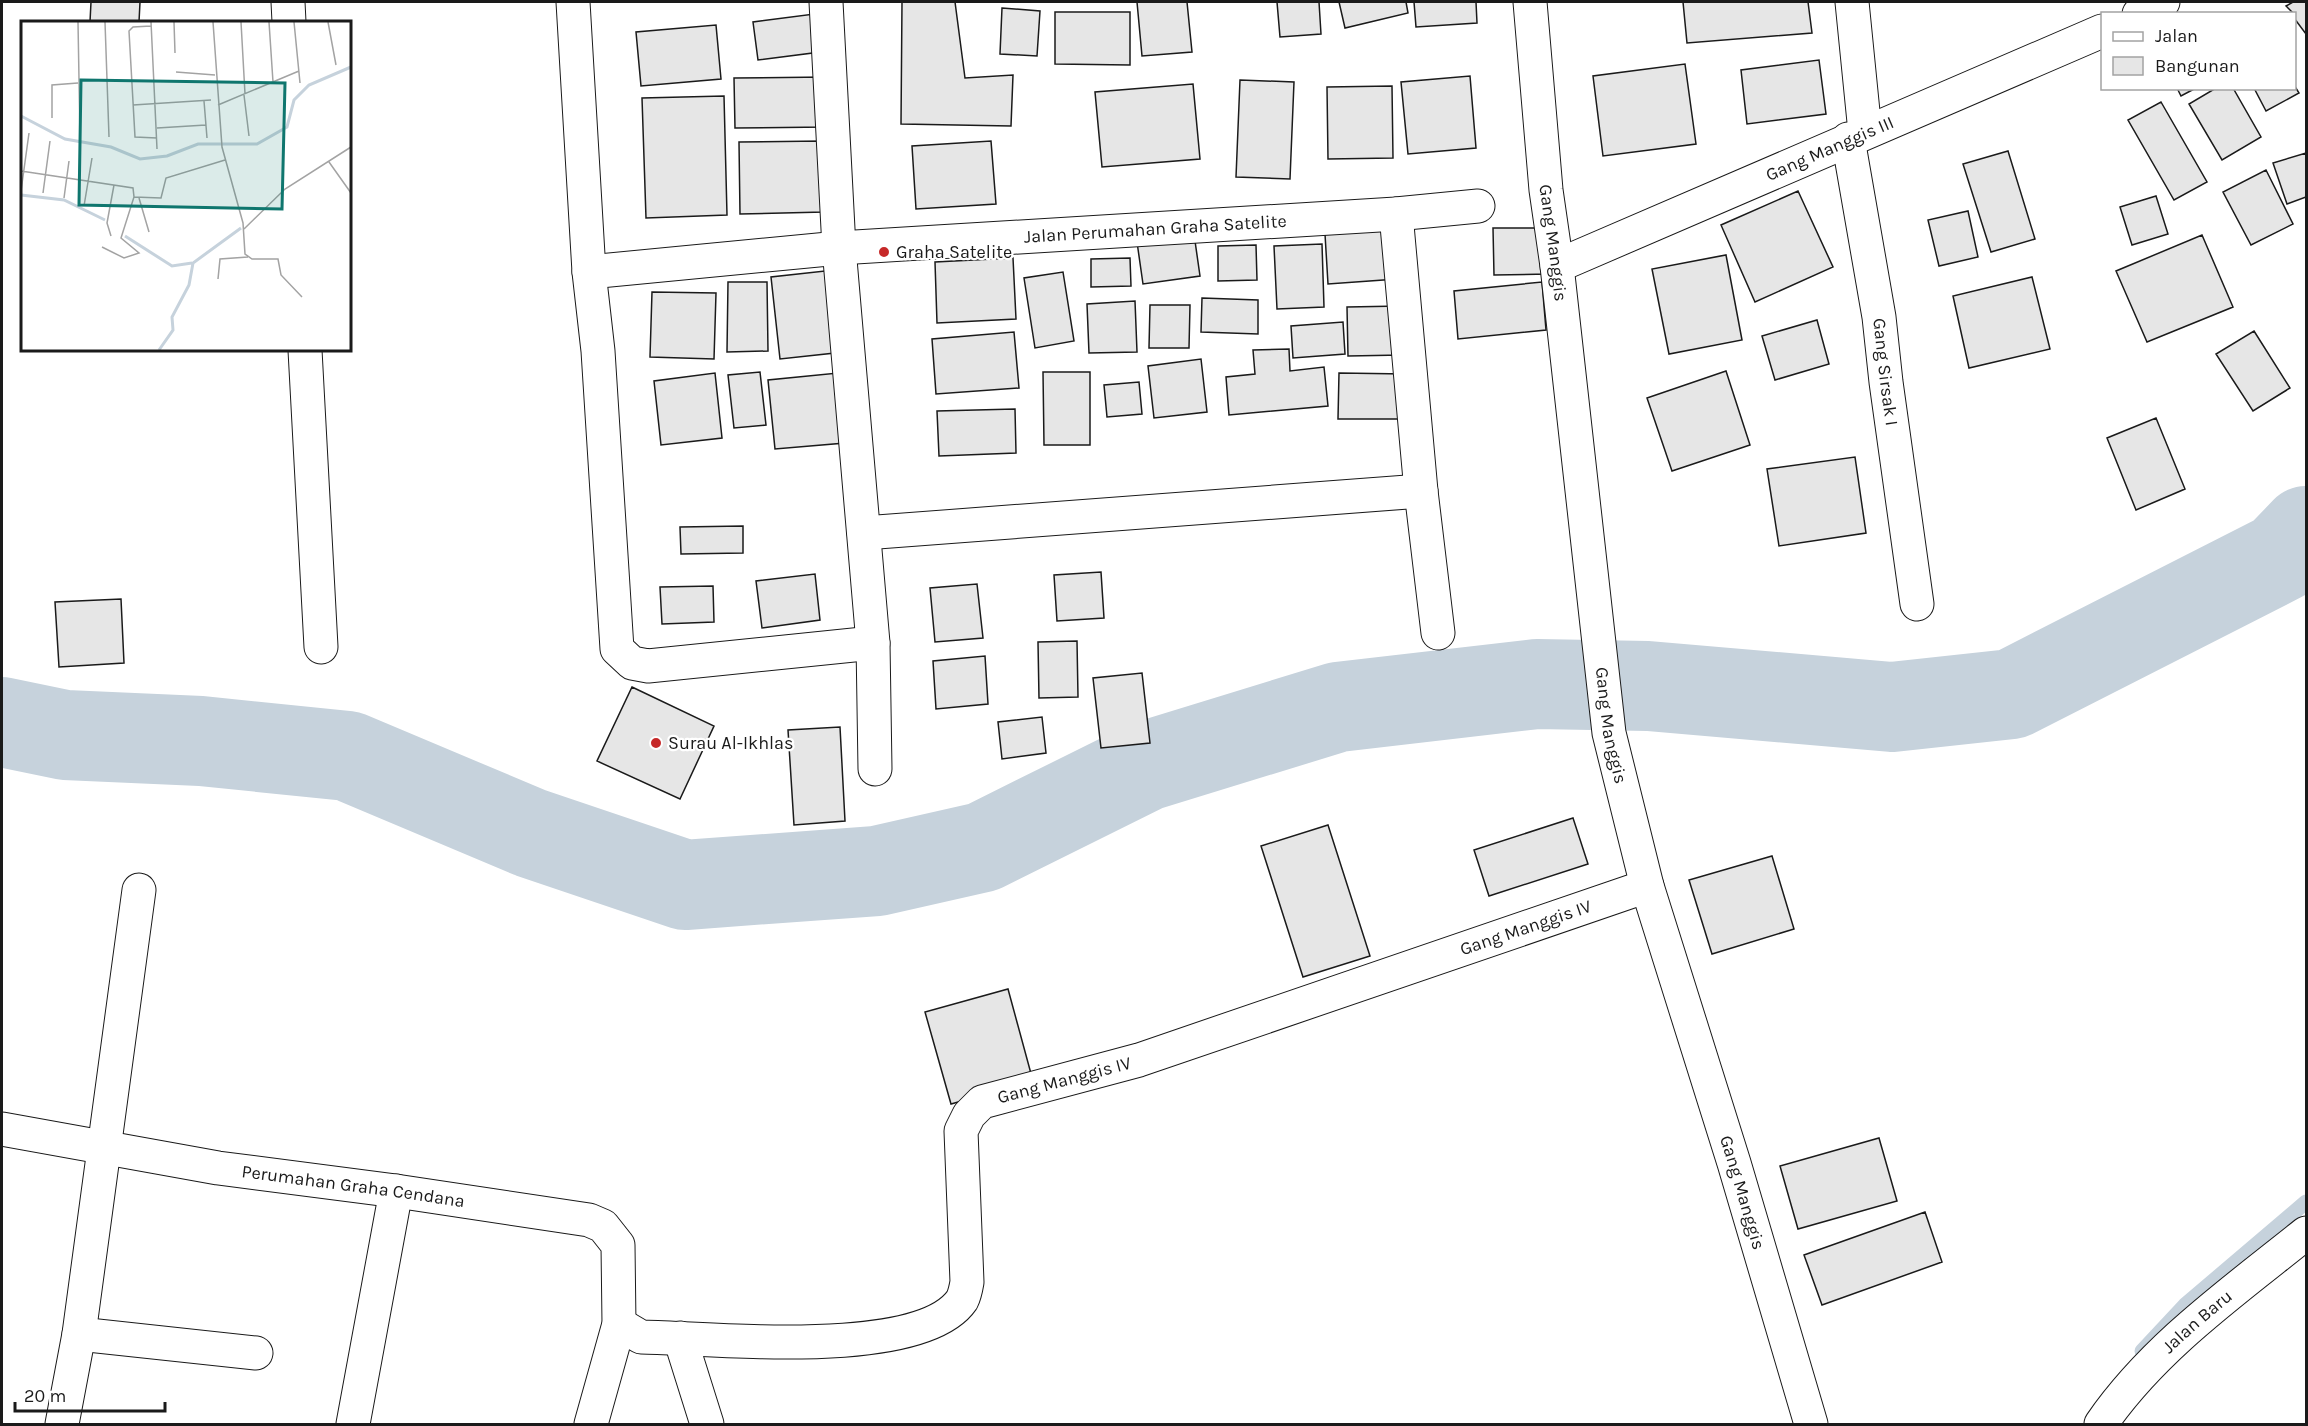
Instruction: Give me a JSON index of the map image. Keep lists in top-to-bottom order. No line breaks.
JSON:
{"streets":{"street":["Gang Manggis III","Jalan Perumahan Graha Satelite","Gang Manggis","Gang Sirsak I","Gang Manggis IV","Perumahan Graha Cendana","Jalan Baru"]},"crossings":[["Gang Manggis III","Gang Manggis"],["Gang Manggis III","Gang Sirsak I"],["Gang Manggis","Gang Manggis IV"],["Gang Manggis IV","Perumahan Graha Cendana"]],"places":["Graha Satelite","Surau Al-Ikhlas"],"legend":["Jalan","Bangunan"],"scale_bar":"20 m"}
